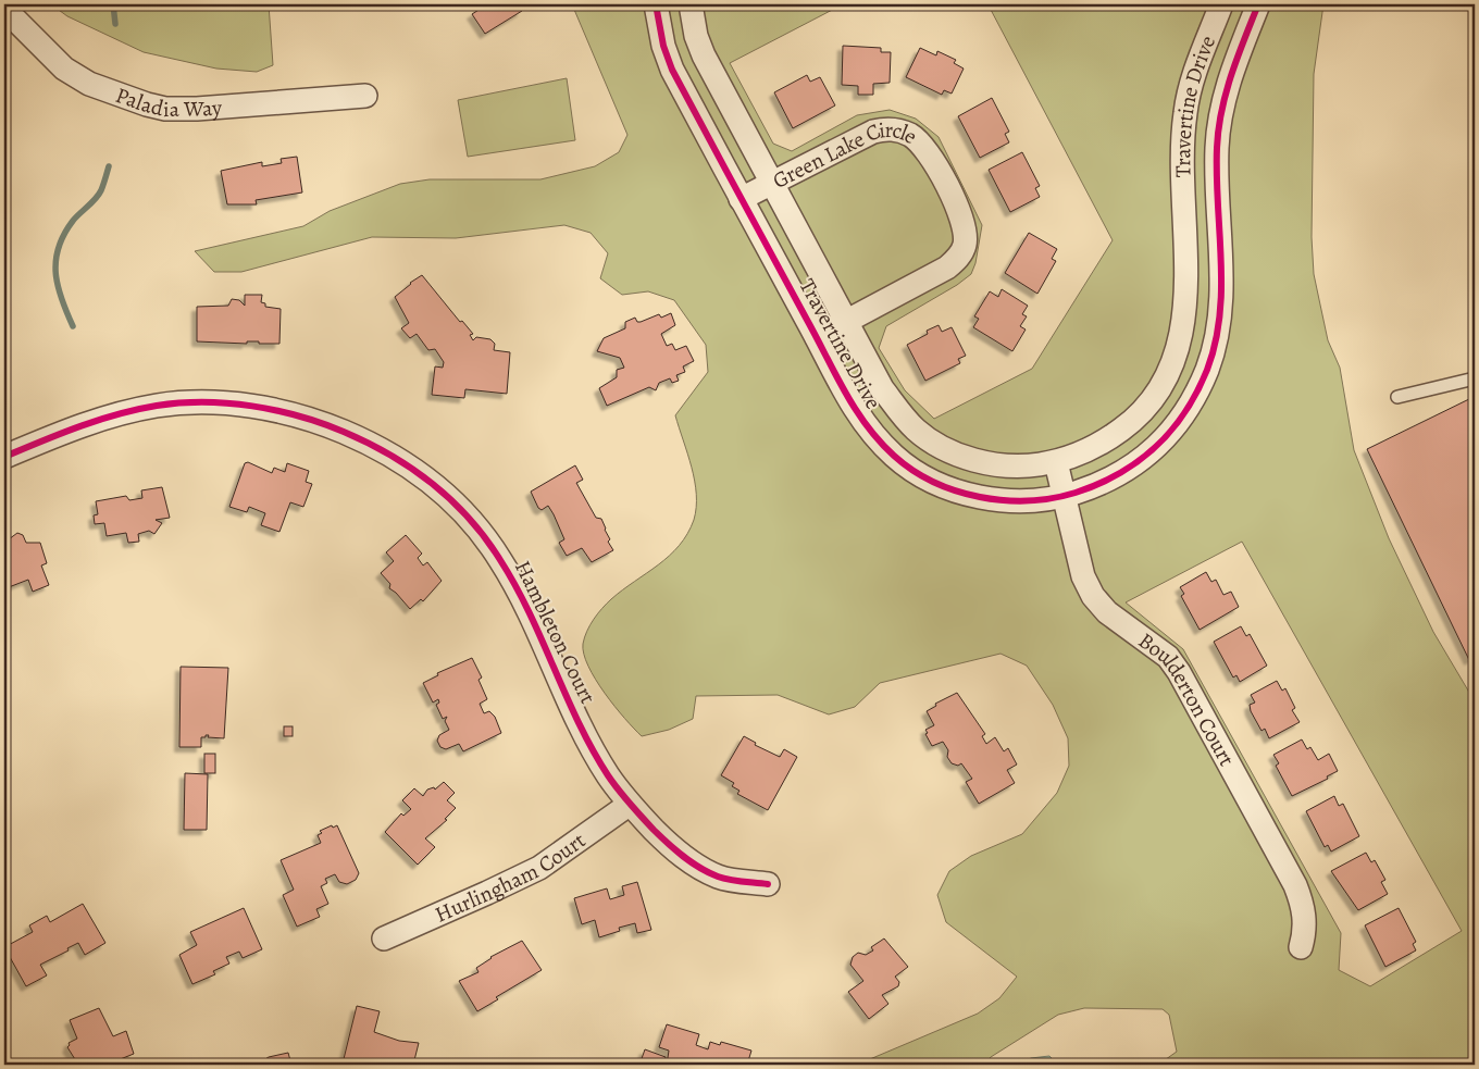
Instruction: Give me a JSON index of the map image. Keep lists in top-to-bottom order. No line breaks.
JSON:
{"streets":{"street":["Paladia Way","Travertine Drive","Green Lake Circle","Hambleton Court","Boulderton Court","Hurlingham Court"]},"crossings":[["Travertine Drive","Green Lake Circle"],["Travertine Drive","Boulderton Court"],["Hambleton Court","Hurlingham Court"]]}
